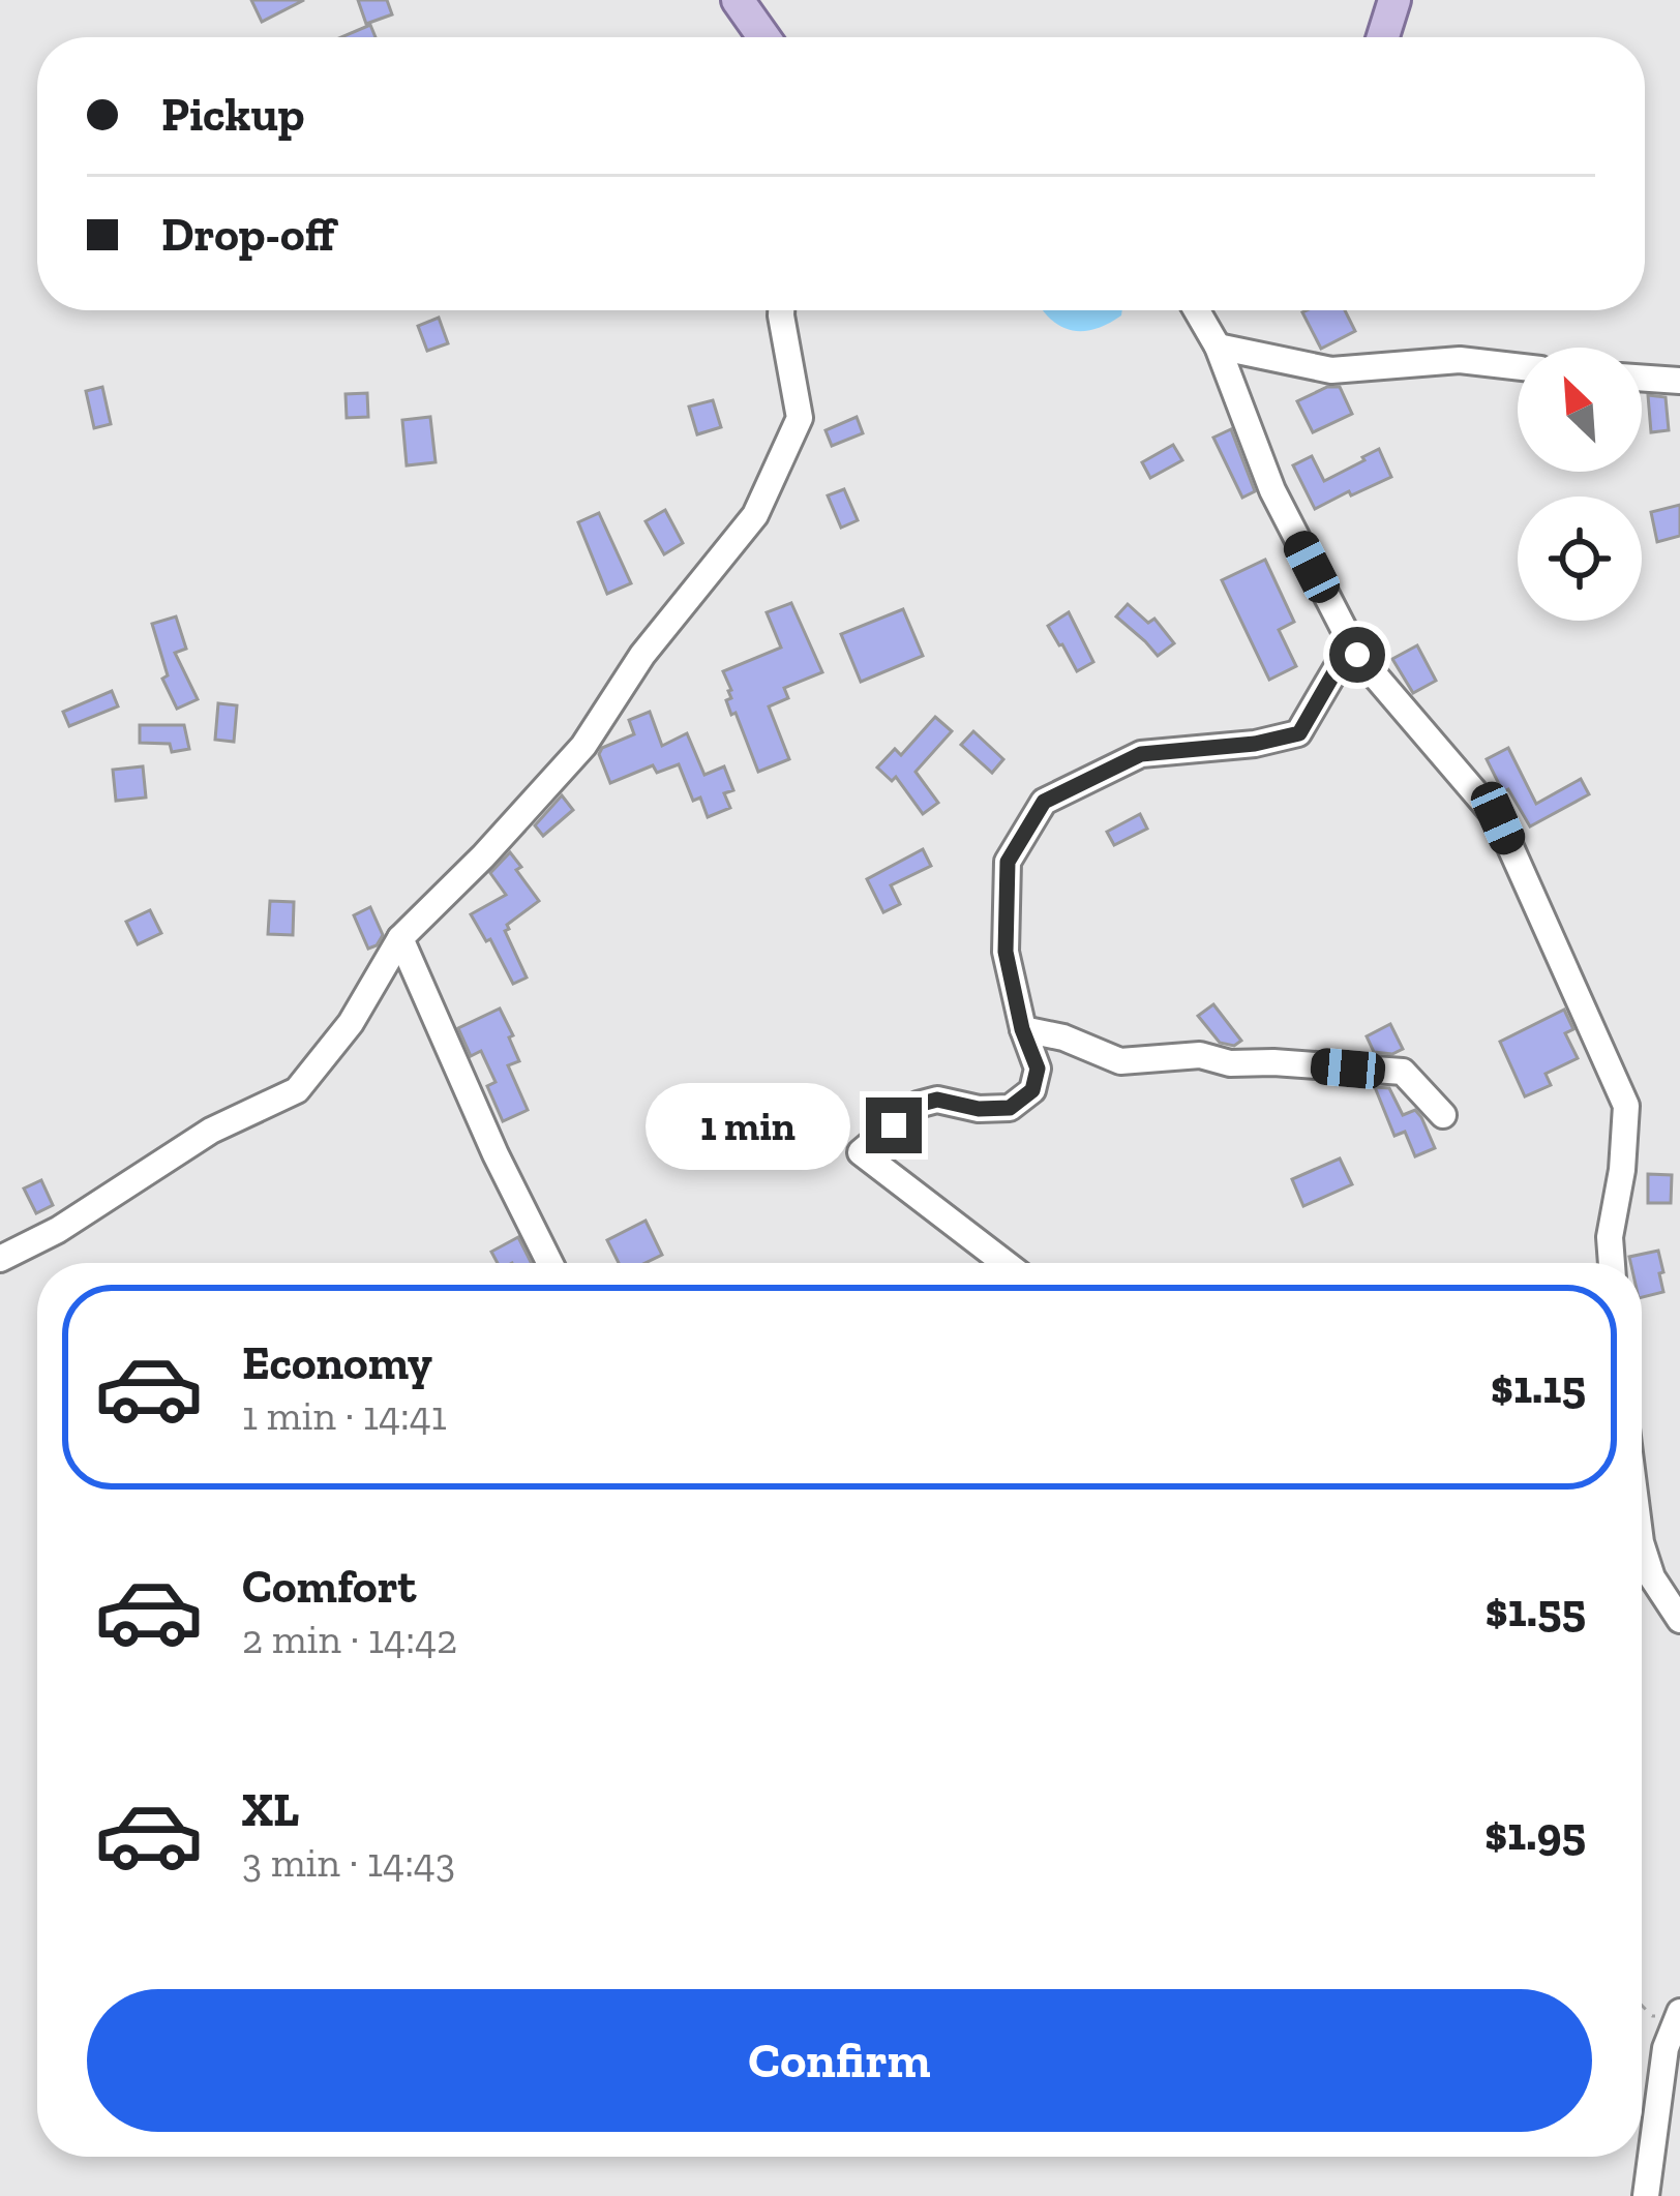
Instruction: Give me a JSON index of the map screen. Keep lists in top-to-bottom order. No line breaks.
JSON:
{"north":"top left","page":{"banner":["Pickup","Drop-off"],"bubble":"1 min","list":[{"name":"Economy","note":"1 min · 14:41","value":"$1.15"},{"name":"Comfort","note":"2 min · 14:42","value":"$1.55"},{"name":"XL","note":"3 min · 14:43","value":"$1.95"}],"buttons":"Confirm"}}
